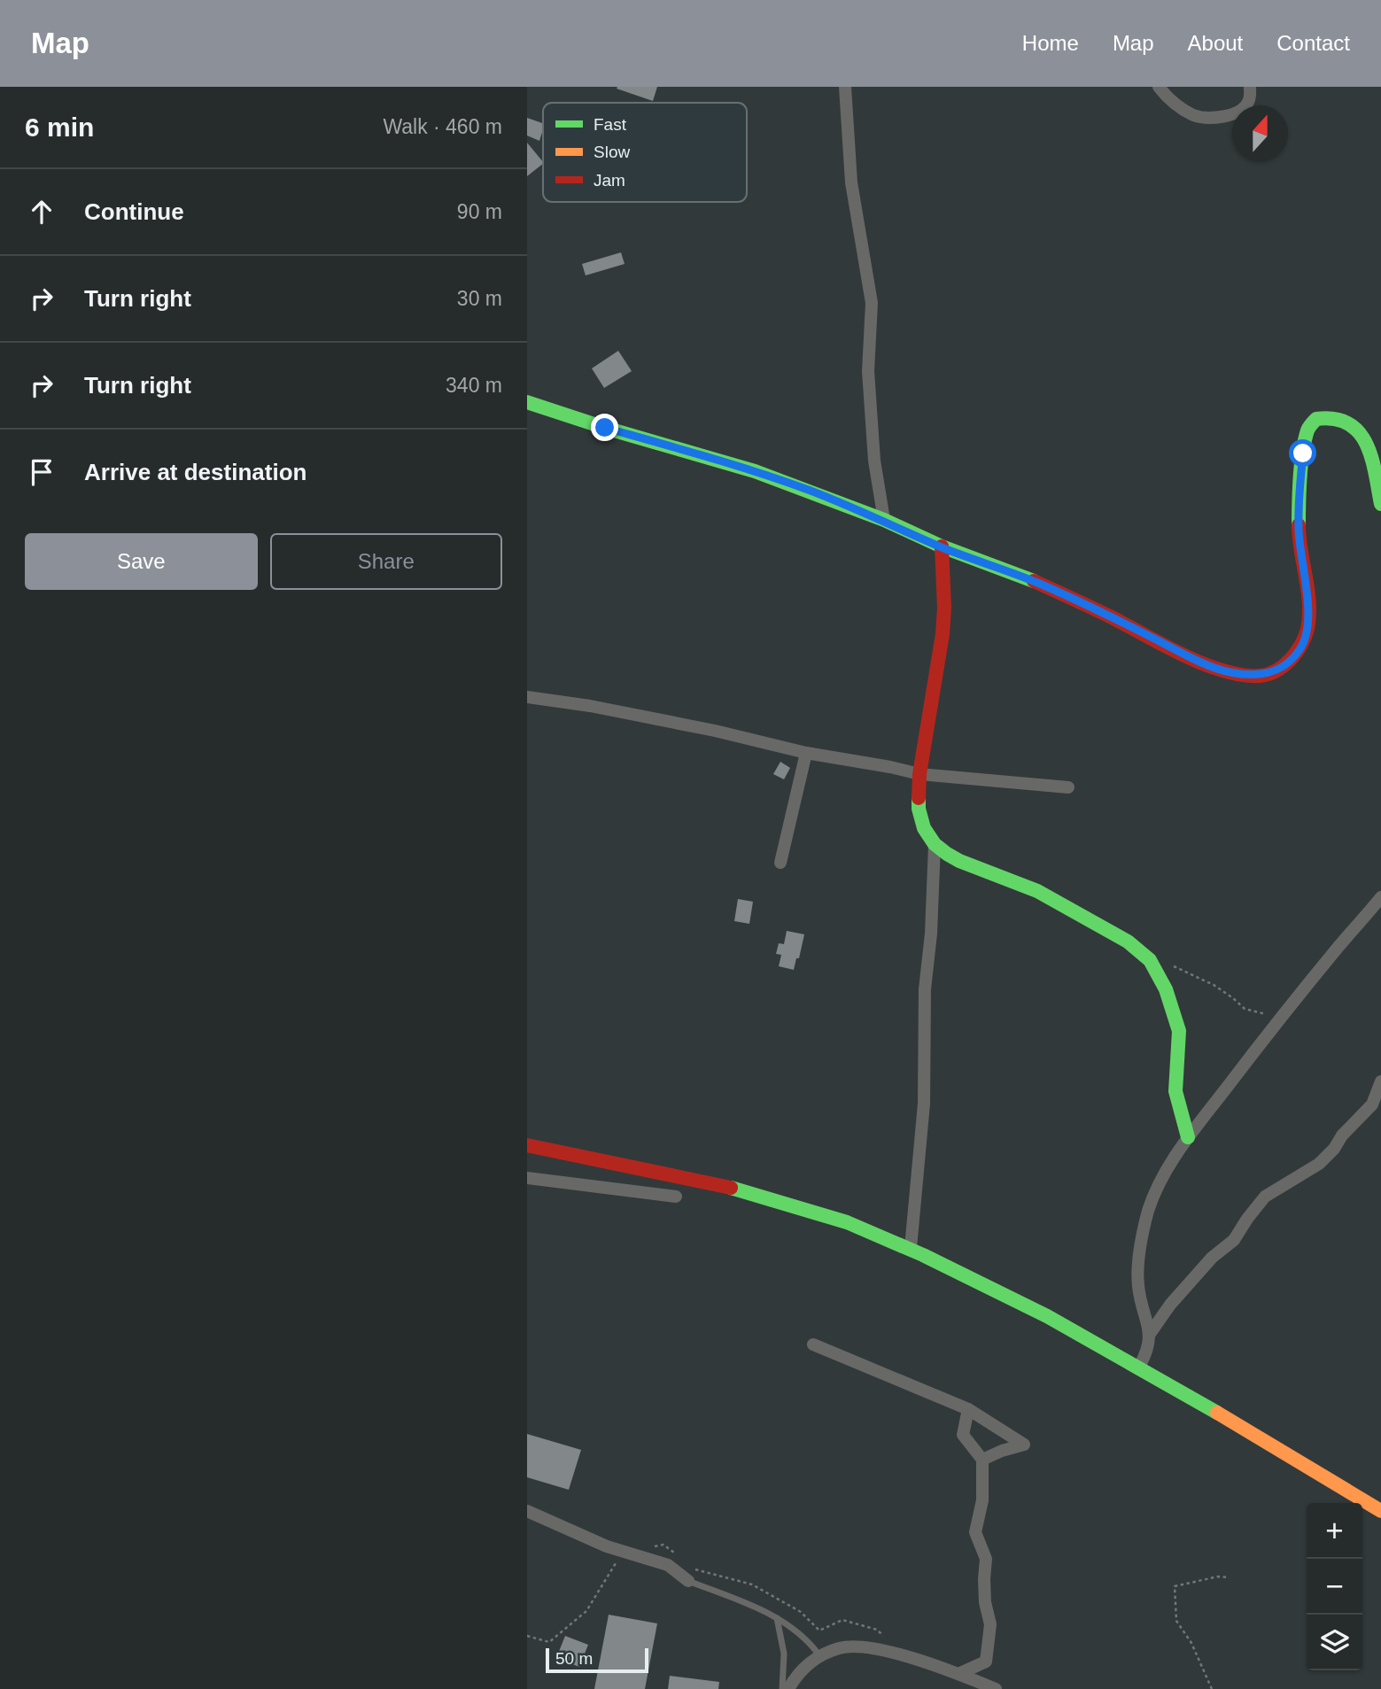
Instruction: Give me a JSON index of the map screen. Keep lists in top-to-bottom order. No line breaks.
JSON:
{"legend":["Fast","Slow","Jam"],"scale_bar":"50 m","north":"top","page":{"header":"Map","nav":["Home","Map","About","Contact"],"heading":["6 min","Walk · 460 m"],"list":[["Continue","90 m"],["Turn right","30 m"],["Turn right","340 m"],"Arrive at destination"],"buttons":["Save","Share"],"map_buttons":["+","−"],"scale":"50 m"}}
